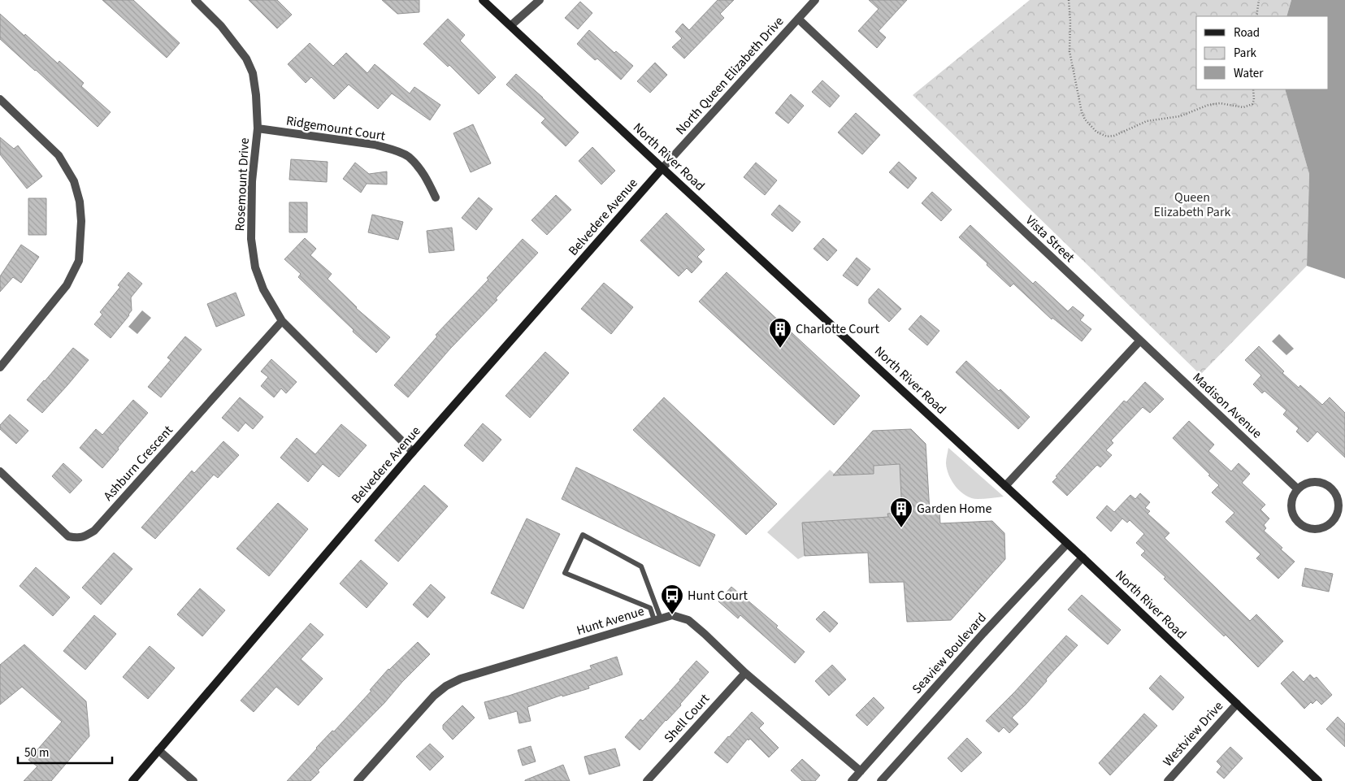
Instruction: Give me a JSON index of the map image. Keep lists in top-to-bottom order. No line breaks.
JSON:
{"streets":{"main road":["North River Road","Belvedere Avenue"],"street":["North Queen Elizabeth Drive","Ridgemount Court","Rosemount Drive","Vista Street","Madison Avenue","Ashburn Crescent","Hunt Avenue","Seaview Boulevard","Shell Court","Westview Drive"]},"crossings":[["North Queen Elizabeth Drive","North River Road"],["North Queen Elizabeth Drive","Belvedere Avenue"],["North Queen Elizabeth Drive","Vista Street"],["Ridgemount Court","Rosemount Drive"],["North River Road","Belvedere Avenue"],["North River Road","Seaview Boulevard"],["North River Road","Westview Drive"],["Rosemount Drive","Belvedere Avenue"],["Rosemount Drive","Ashburn Crescent"],["Vista Street","Madison Avenue"],["Hunt Avenue","Seaview Boulevard"],["Hunt Avenue","Shell Court"]],"parks":["Queen Elizabeth Park"],"places":{"building":["Charlotte Court","Garden Home"],"bus stop":["Hunt Court"]},"legend":["Road","Park","Water"],"scale_bar":"50 m"}
